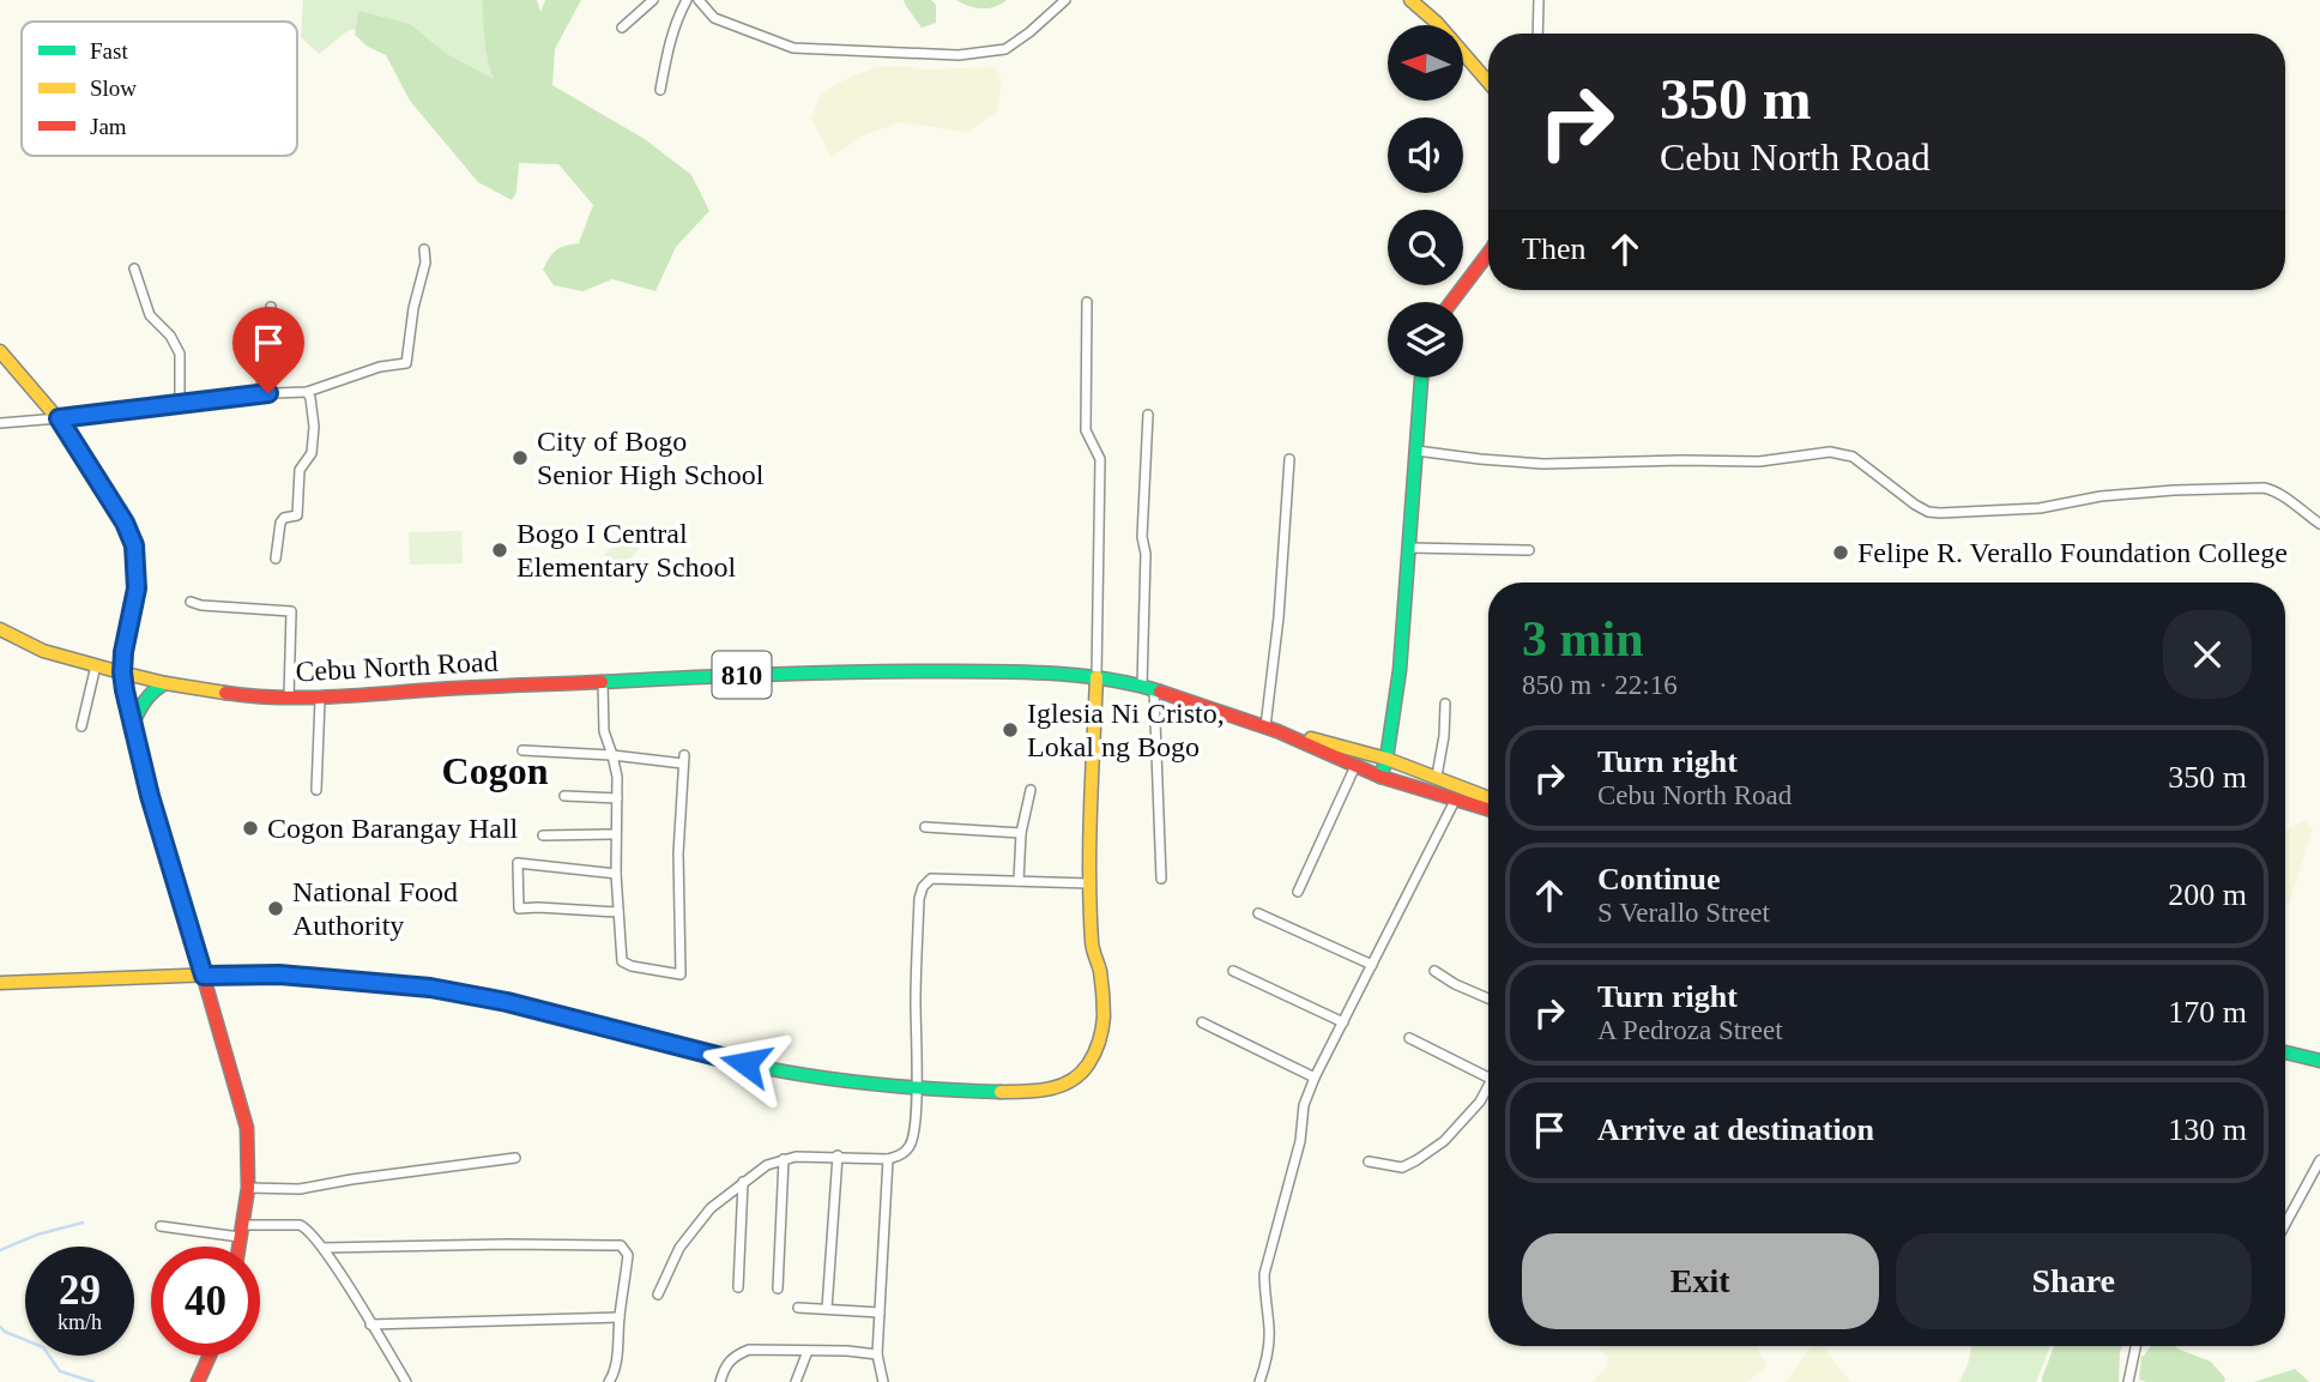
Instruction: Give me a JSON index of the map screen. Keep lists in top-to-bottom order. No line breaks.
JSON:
{"streets":{"main road":["Cebu North Road","810"]},"districts":["Cogon"],"places":["City of Bogo Senior High School","Bogo I Central Elementary School","Felipe R. Verallo Foundation College","Iglesia Ni Cristo, Lokal ng Bogo","Cogon Barangay Hall","National Food Authority"],"legend":["Fast","Slow","Jam"],"north":"left","page":{"turn":["350 m","Cebu North Road"],"then":"Then","heading":["3 min","850 m · 22:16"],"list":[{"name":"Turn right","note":"Cebu North Road","value":"350 m"},{"name":"Continue","note":"S Verallo Street","value":"200 m"},{"name":"Turn right","note":"A Pedroza Street","value":"170 m"},{"name":"Arrive at destination","value":"130 m"}],"buttons":["Exit","Share"],"speed":"29 km/h","limit":"40"}}
